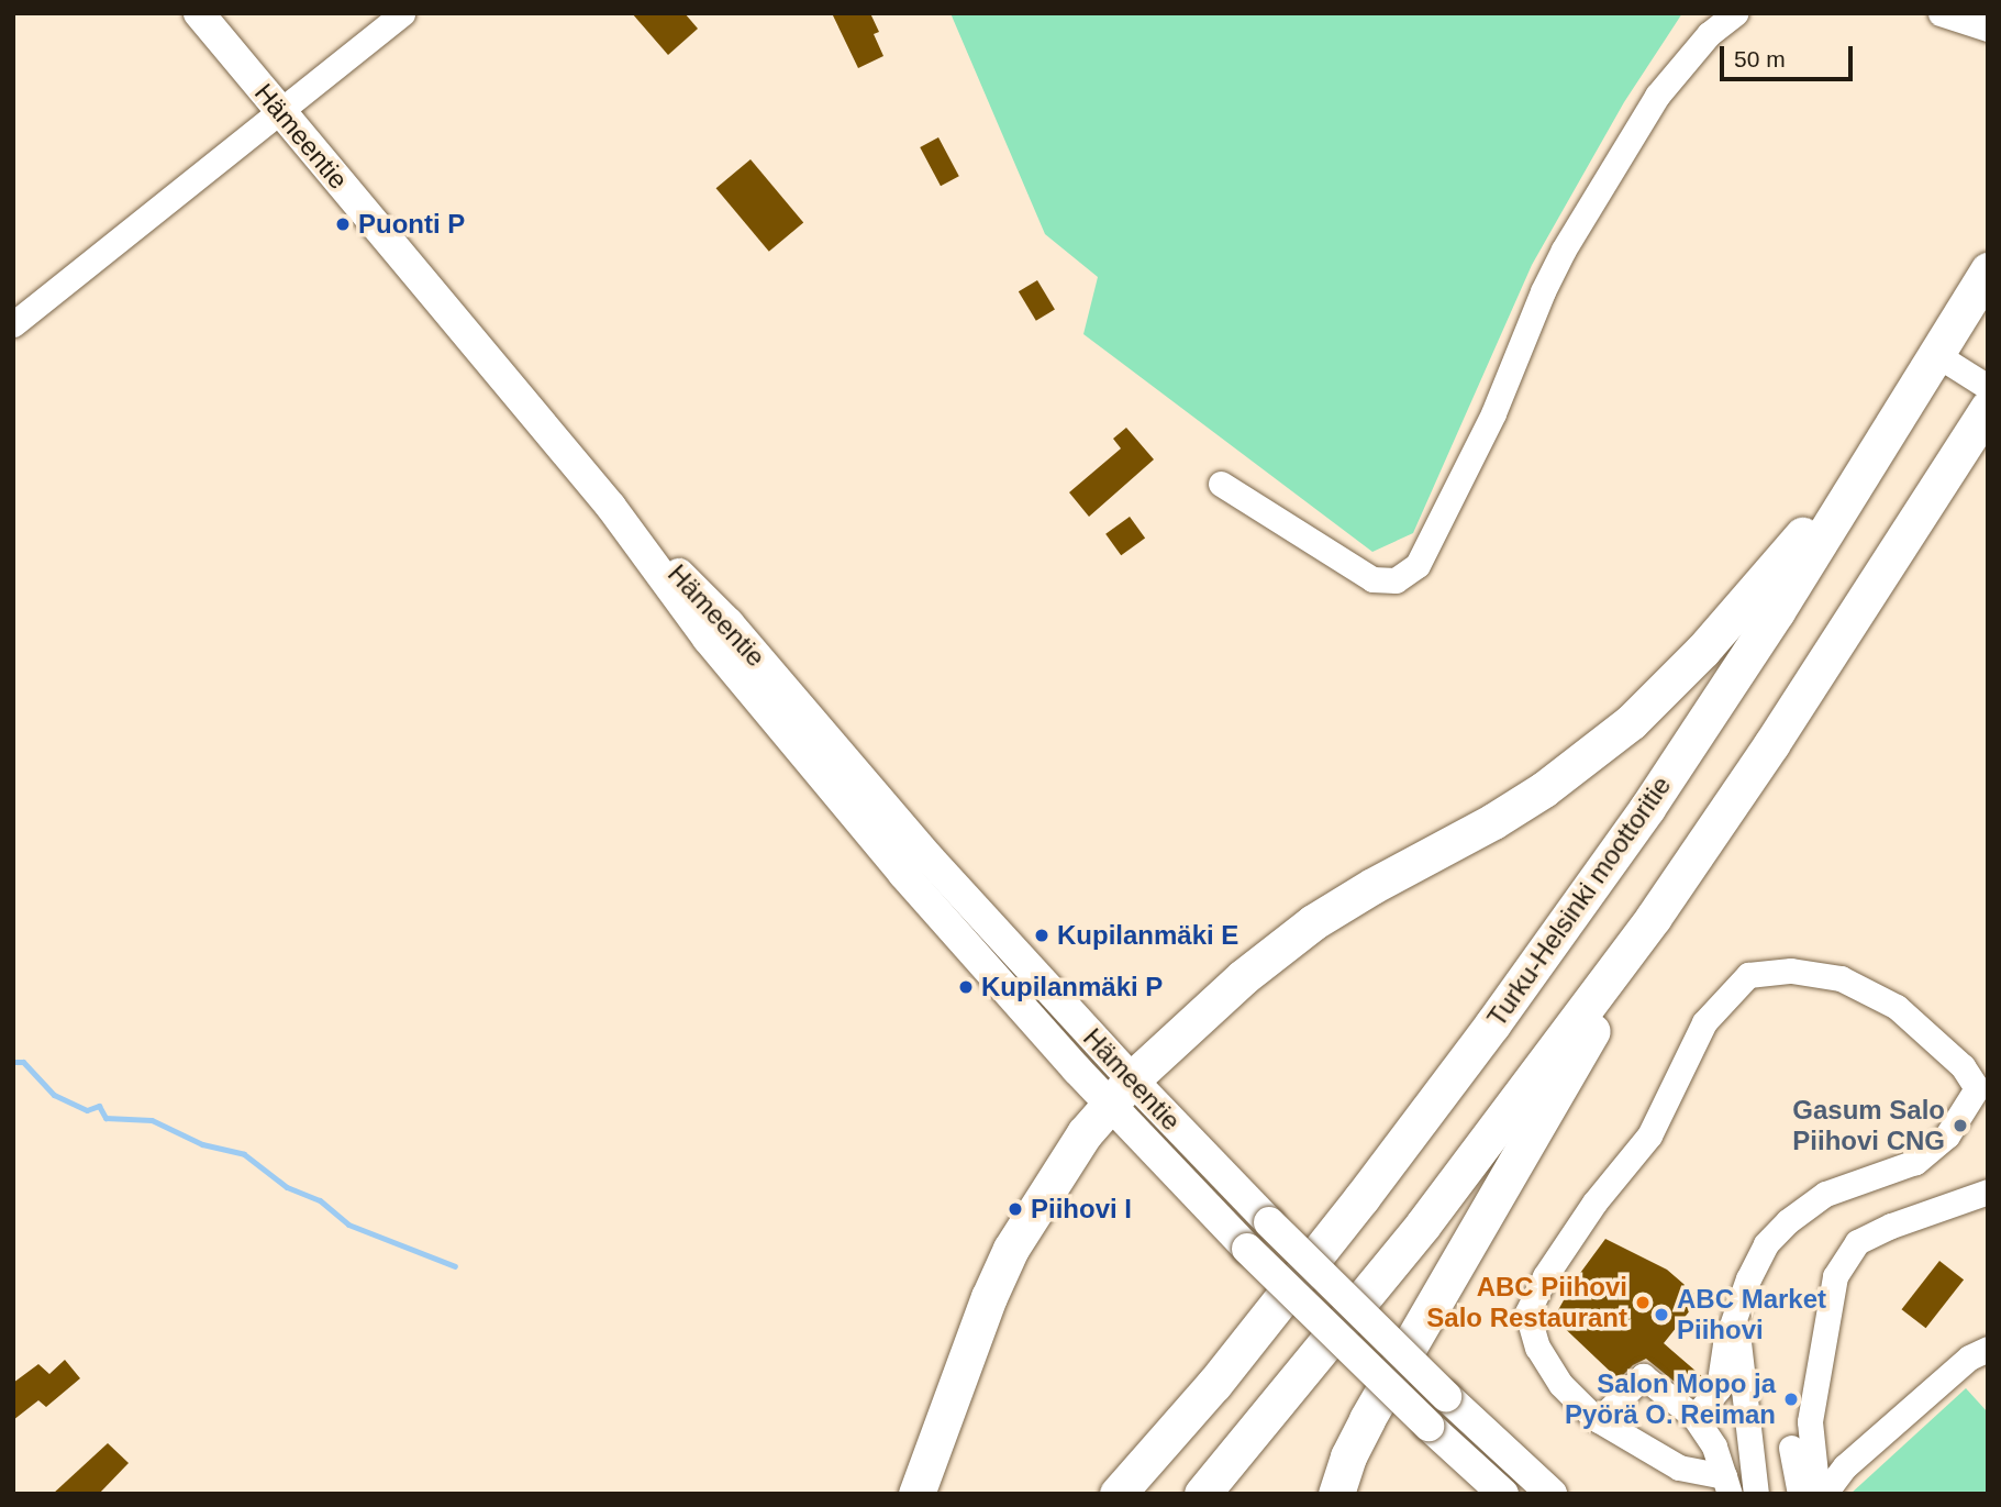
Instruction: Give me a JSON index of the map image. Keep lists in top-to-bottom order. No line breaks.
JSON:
{"streets":{"highway":["Turku-Helsinki moottoritie"],"main road":["Hämeentie"]},"places":["Puonti P","Kupilanmäki E","Kupilanmäki P","Gasum Salo Piihovi CNG","Piihovi I","ABC Piihovi Salo Restaurant","ABC Market Piihovi","Salon Mopo ja Pyörä O. Reiman"],"scale_bar":"50 m"}
